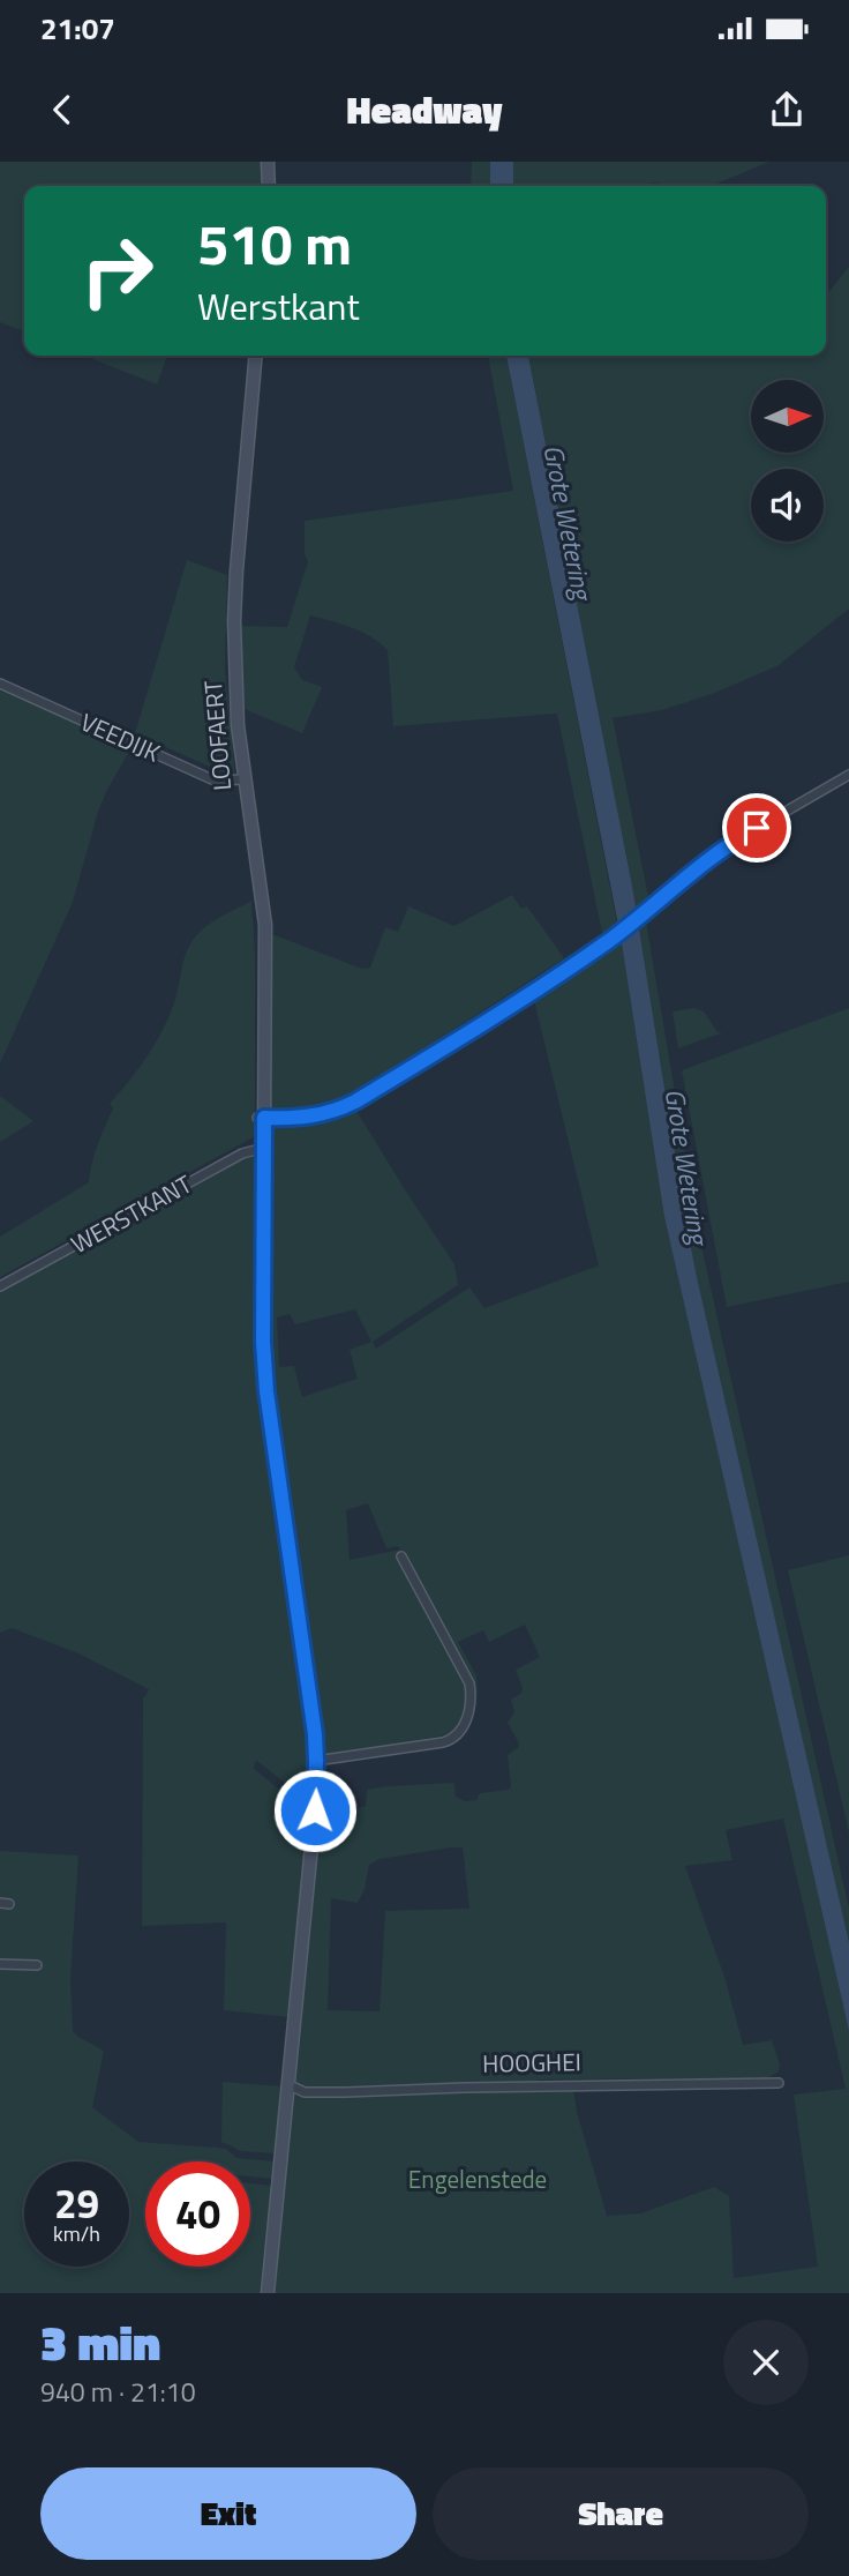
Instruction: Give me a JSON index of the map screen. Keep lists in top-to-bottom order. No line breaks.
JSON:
{"streets":{"street":["LOOFAERT","VEEDIJK","WERSTKANT","HOOGHEI"]},"crossings":[["LOOFAERT","VEEDIJK"],["LOOFAERT","WERSTKANT"]],"water":["Grote Wetering"],"parks":["Engelenstede"],"north":"right","page":{"status":"21:07","header":"Headway","turn":["510 m","Werstkant"],"speed":"29 km/h","limit":"40","heading":["3 min","940 m · 21:10"],"buttons":["Exit","Share"]}}
